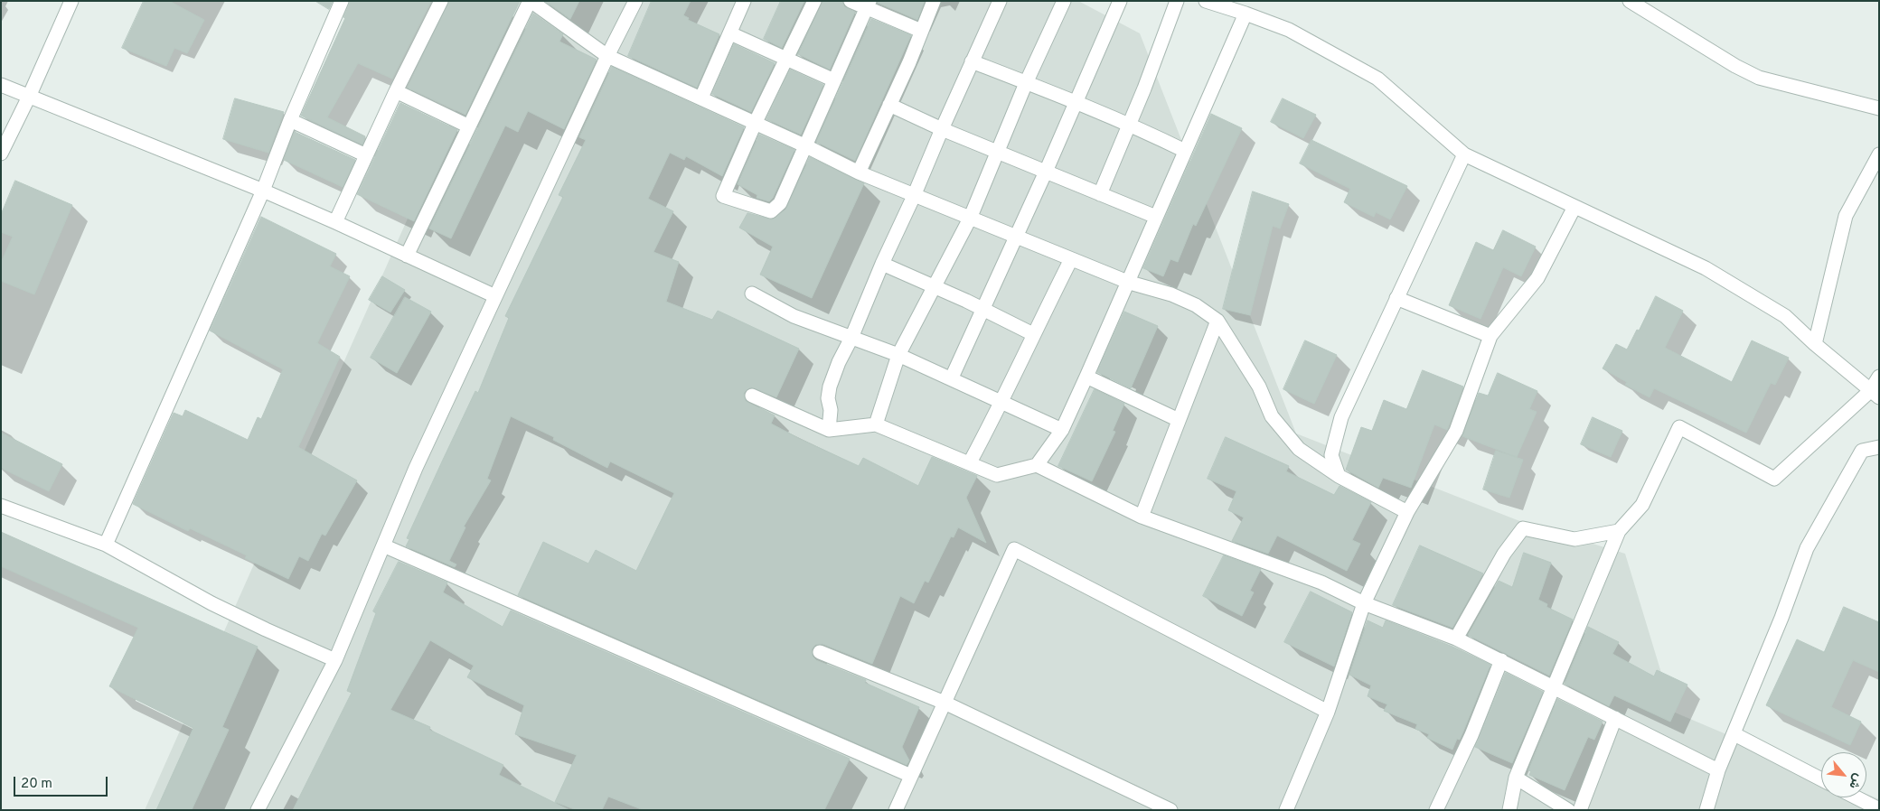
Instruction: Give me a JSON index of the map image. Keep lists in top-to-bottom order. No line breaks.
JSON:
{"scale_bar":"20 m","north":"bottom right"}
